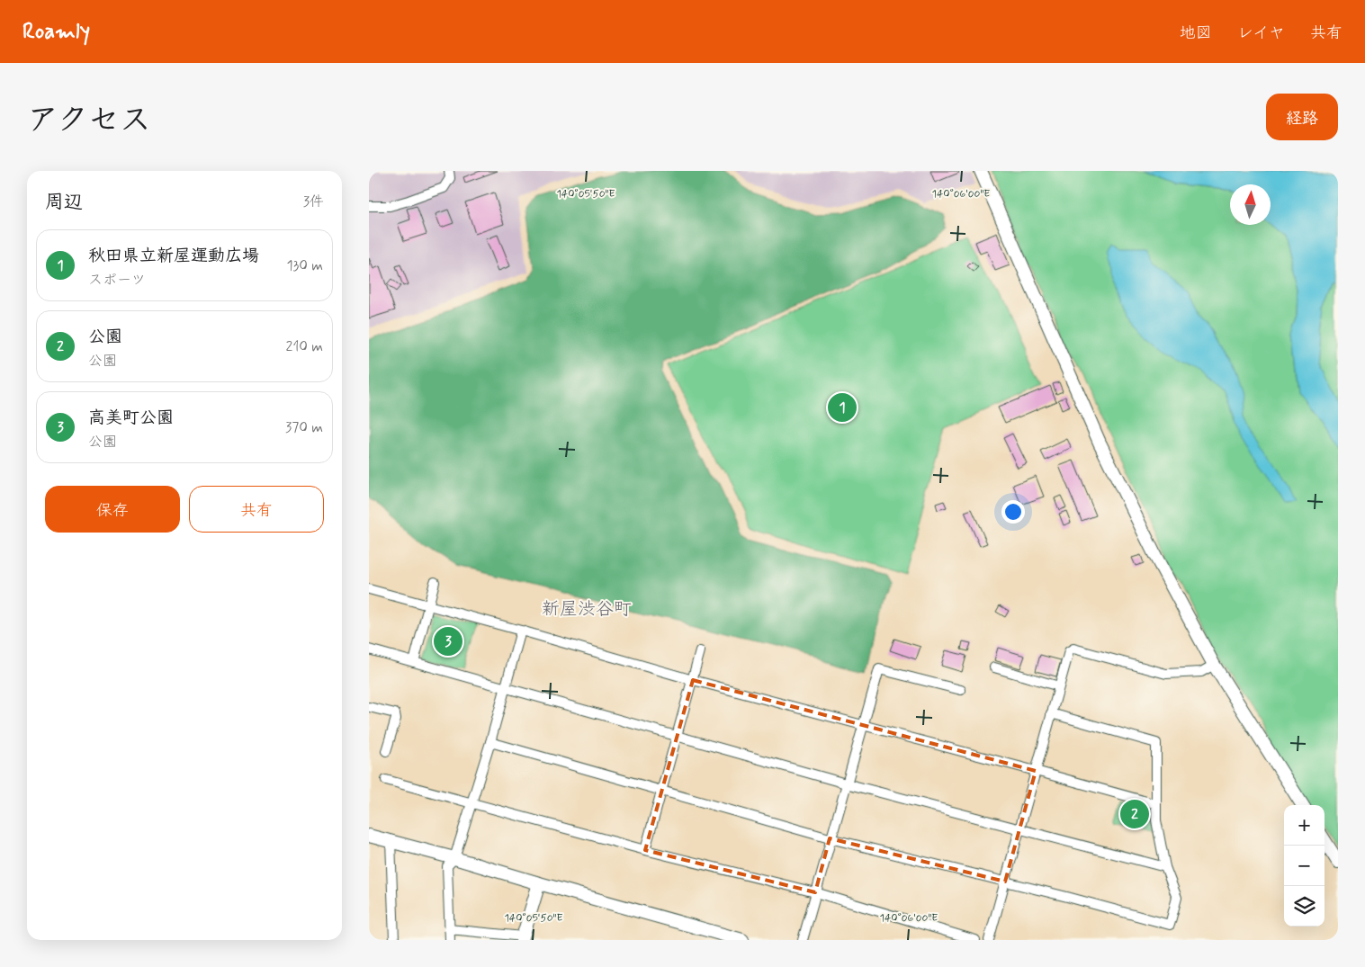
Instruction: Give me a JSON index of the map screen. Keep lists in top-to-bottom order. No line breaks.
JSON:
{"districts":["新屋渋谷町"],"north":"top","page":{"header":"Roamly","nav":["地図","レイヤ","共有"],"title":"アクセス","buttons":["経路",["保存","共有"]],"heading":["周辺","3件"],"list":[{"mark":"1","name":"秋田県立新屋運動広場","note":"スポーツ","value":"130 m"},{"mark":"2","name":"公園","note":"公園","value":"210 m"},{"mark":"3","name":"高美町公園","note":"公園","value":"370 m"}],"pins":["1","3","2"],"map_buttons":["+","−"]},"coordinates":["140°05'50\"E","140°06'00\"E"]}
